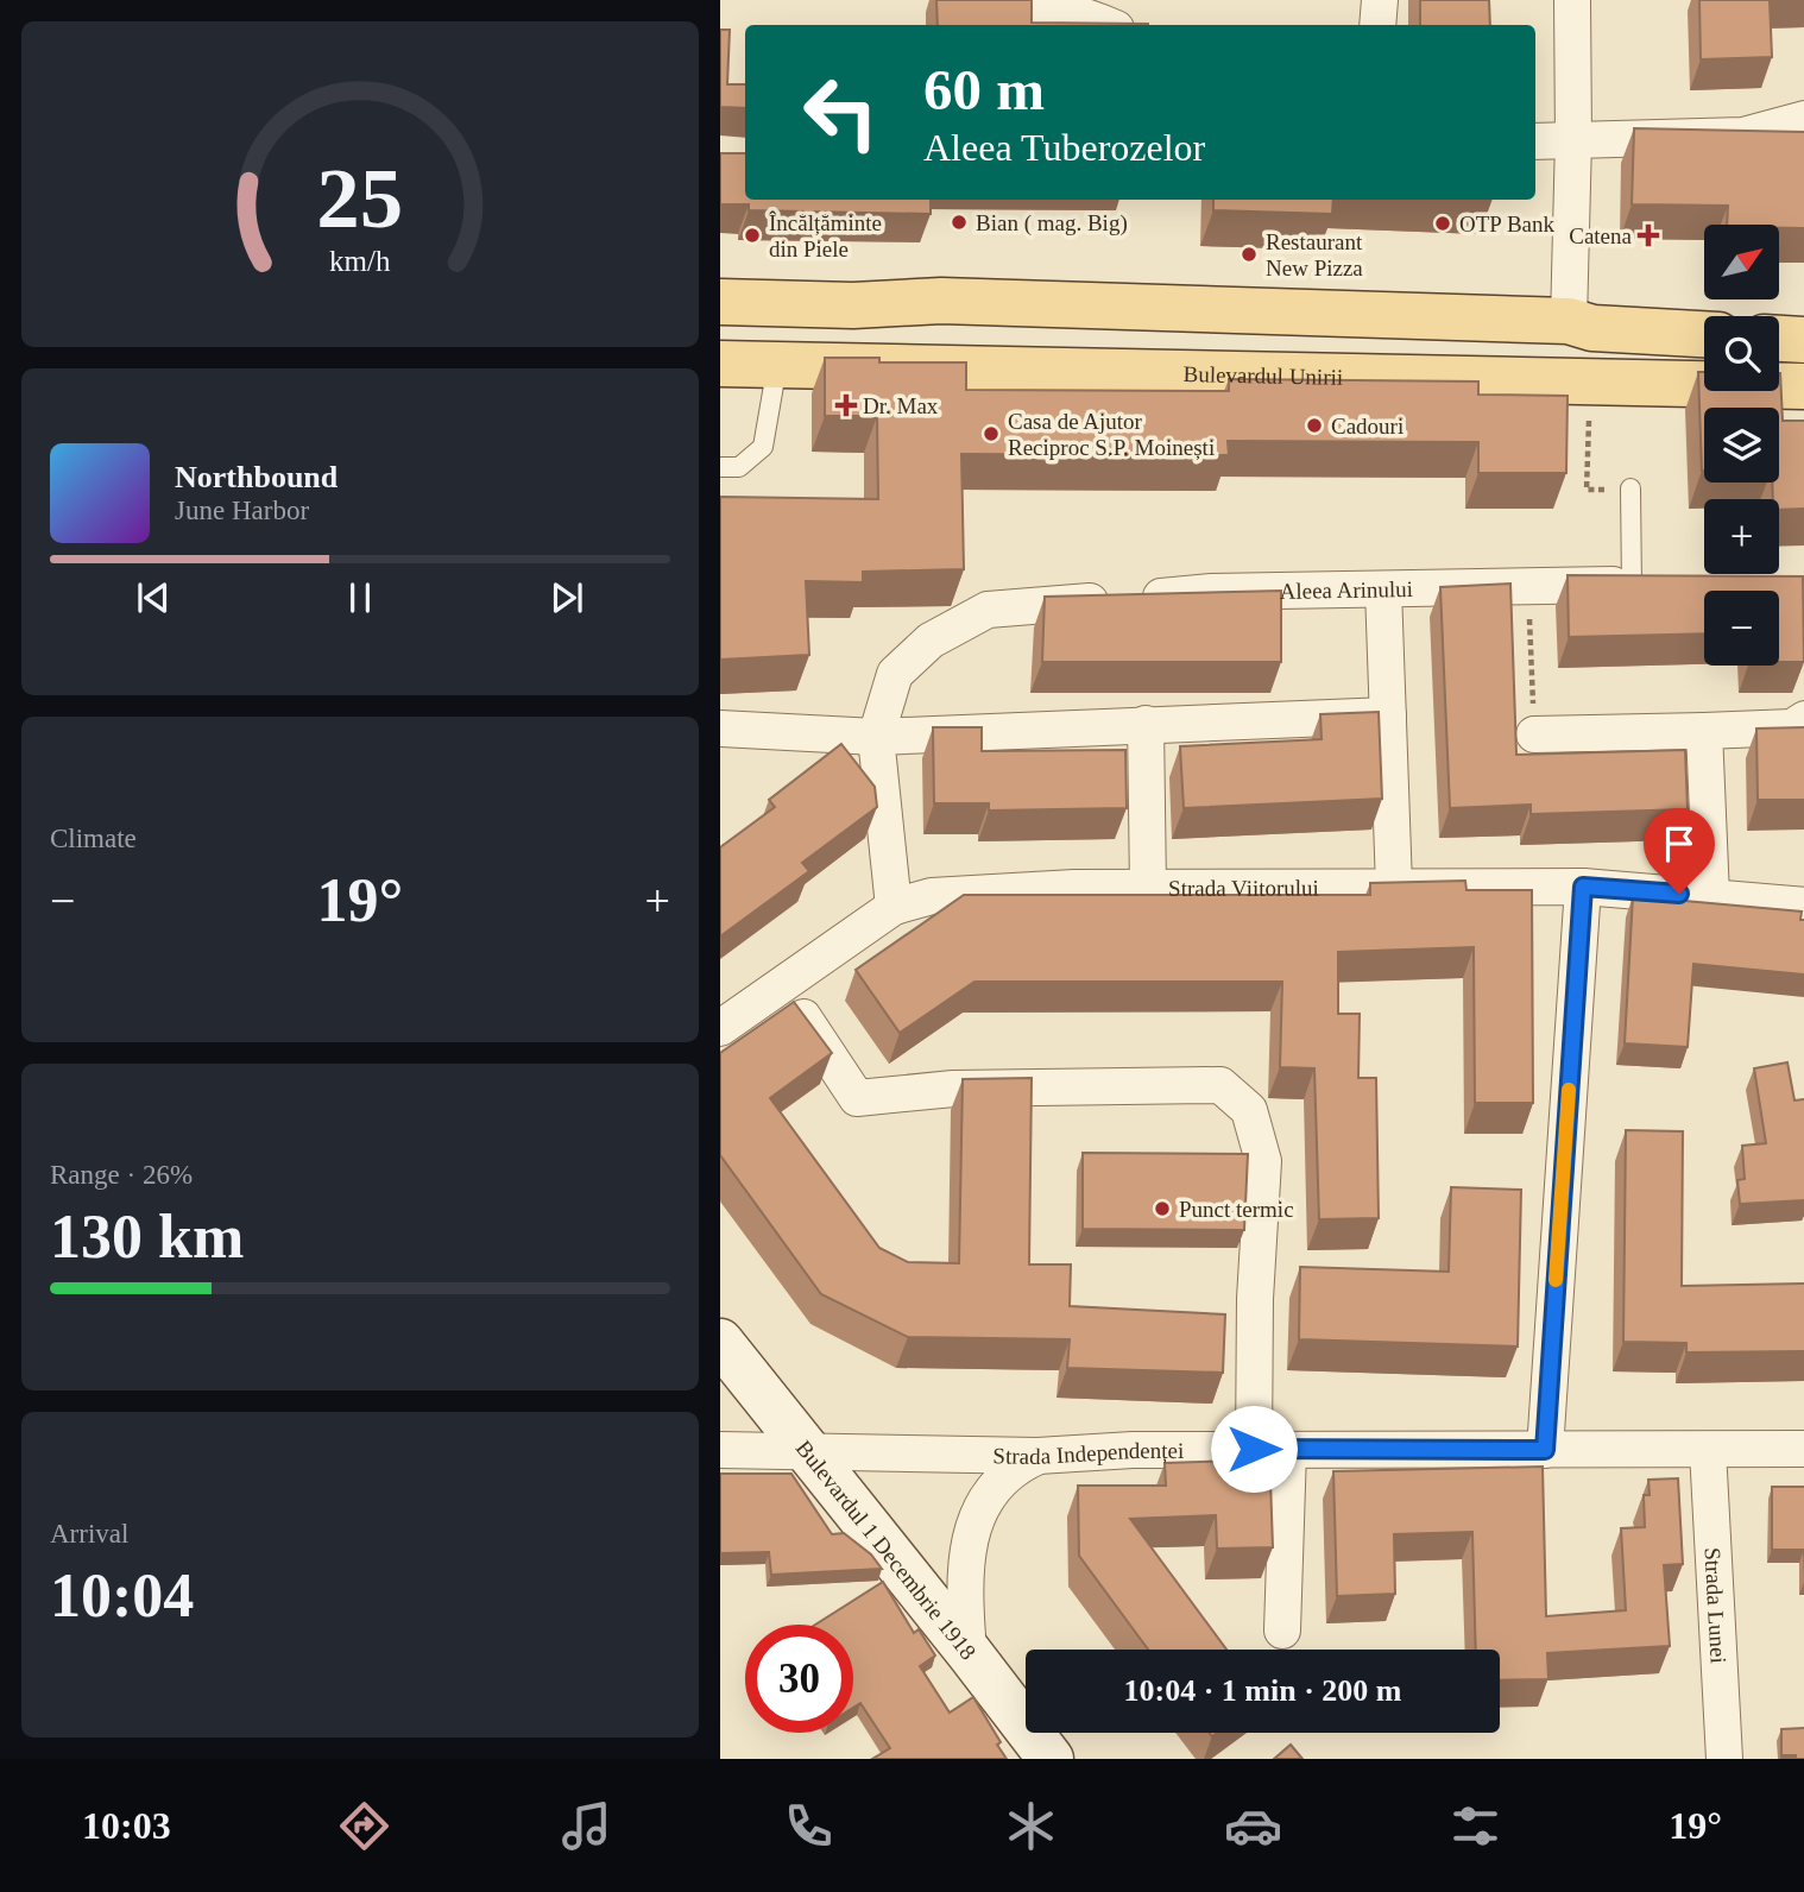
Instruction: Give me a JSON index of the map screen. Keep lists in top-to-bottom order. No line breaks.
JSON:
{"streets":{"main road":["Bulevardul Unirii","Bulevardul 1 Decembrie 1918"],"street":["Aleea Arinului","Strada Viitorului","Strada Independenței","Strada Lunei"]},"crossings":[["Aleea Arinului","Strada Viitorului"],["Strada Independenței","Bulevardul 1 Decembrie 1918"],["Strada Independenței","Strada Lunei"]],"places":{"other":["Bian ( mag. Big)","OTP Bank","Încălțăminte din Piele","Restaurant New Pizza","Cadouri","Casa de Ajutor Reciproc S.P. Moinești","Punct termic"],"health":["Catena","Dr. Max"]},"north":"top right","page":{"turn":["60 m","Aleea Tuberozelor"],"map_buttons":["+","−"],"song":["Northbound","June Harbor"],"tile":["Climate",["Range · 26%","130 km"],["Arrival","10:04"]],"heat":["−","19°","+"],"limit":"30","trip":"10:04 · 1 min · 200 m","tabs":["10:03","19°"],"gauge":["25","km/h"]}}
